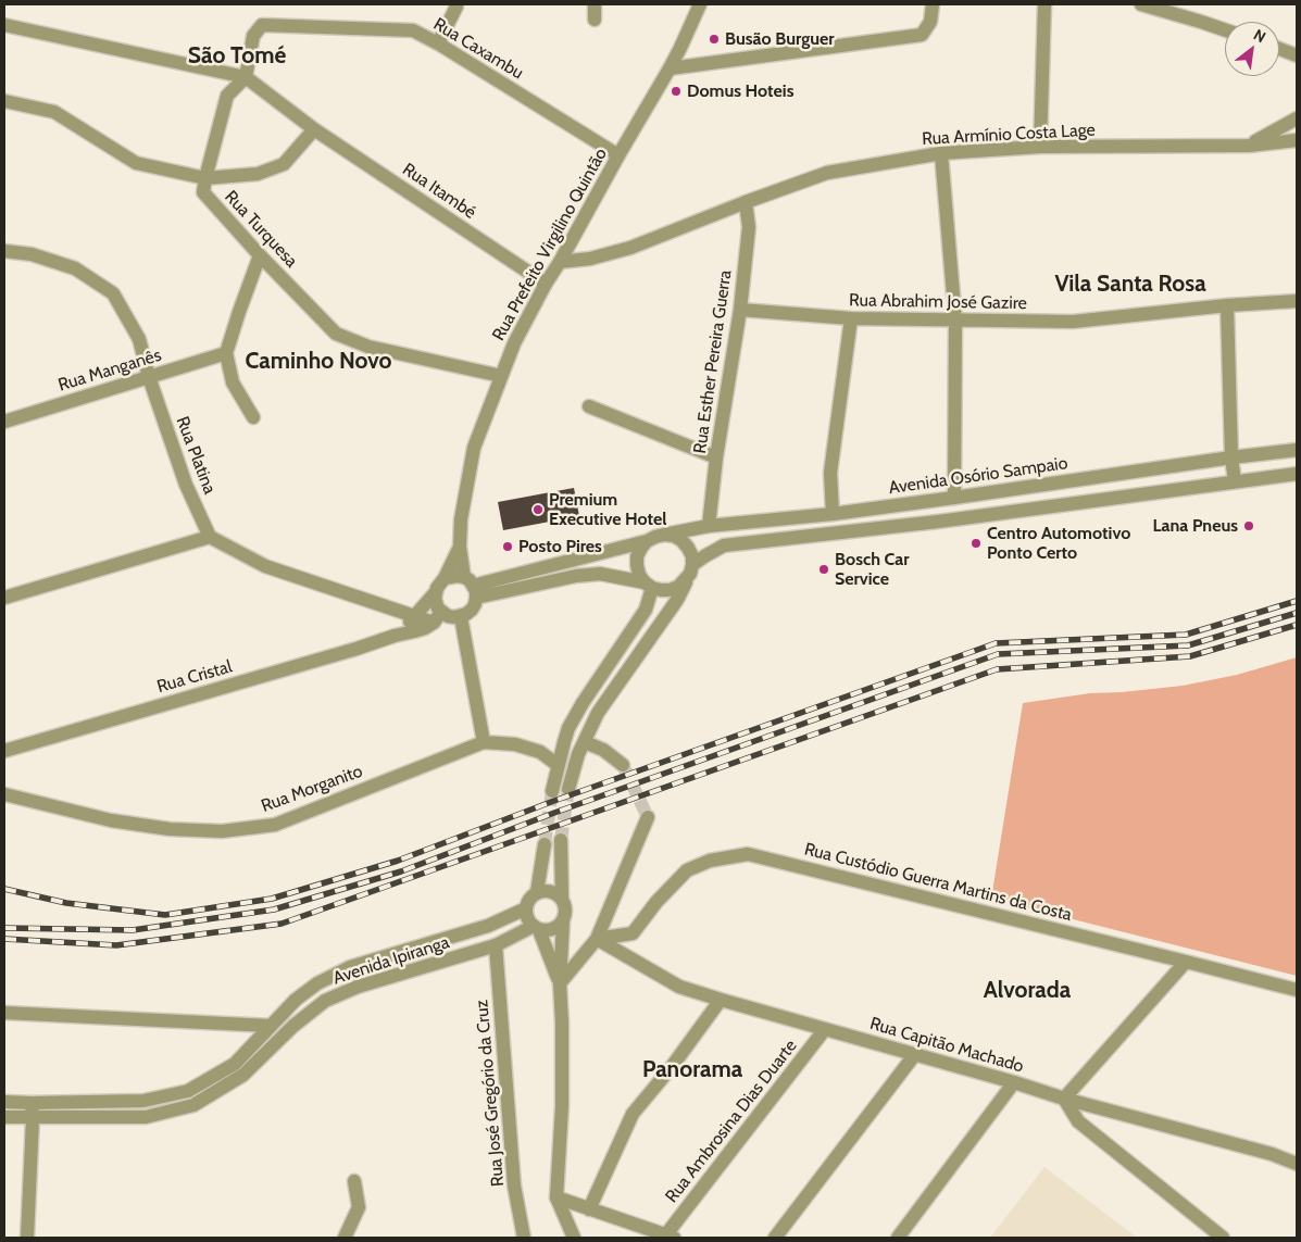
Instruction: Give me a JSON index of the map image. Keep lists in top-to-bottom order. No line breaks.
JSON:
{"streets":{"street":["Rua Caxambu","Rua Armínio Costa Lage","Rua Itambé","Rua Turquesa","Rua Prefeito Virgilino Quintão","Rua Abrahim José Gazire","Rua Esther Pereira Guerra","Rua Manganês","Rua Platina","Avenida Osório Sampaio","Rua Cristal","Rua Morganito","Rua Custódio Guerra Martins da Costa","Avenida Ipiranga","Rua Capitão Machado","Rua José Gregório da Cruz","Rua Ambrosina Dias Duarte"]},"crossings":[["Rua Caxambu","Rua Itambé"],["Rua Caxambu","Rua Prefeito Virgilino Quintão"],["Rua Armínio Costa Lage","Rua Prefeito Virgilino Quintão"],["Rua Armínio Costa Lage","Rua Esther Pereira Guerra"],["Rua Itambé","Rua Prefeito Virgilino Quintão"],["Rua Turquesa","Rua Prefeito Virgilino Quintão"],["Rua Prefeito Virgilino Quintão","Rua Cristal"],["Rua Abrahim José Gazire","Rua Esther Pereira Guerra"],["Rua Esther Pereira Guerra","Avenida Osório Sampaio"],["Rua Manganês","Rua Platina"],["Rua Custódio Guerra Martins da Costa","Rua Capitão Machado"],["Avenida Ipiranga","Rua José Gregório da Cruz"],["Rua Capitão Machado","Rua Ambrosina Dias Duarte"]],"districts":["São Tomé","Vila Santa Rosa","Caminho Novo","Alvorada","Panorama"],"places":["Busão Burguer","Domus Hoteis","Premium Executive Hotel","Lana Pneus","Centro Automotivo Ponto Certo","Posto Pires","Bosch Car Service"],"north":"top right"}
